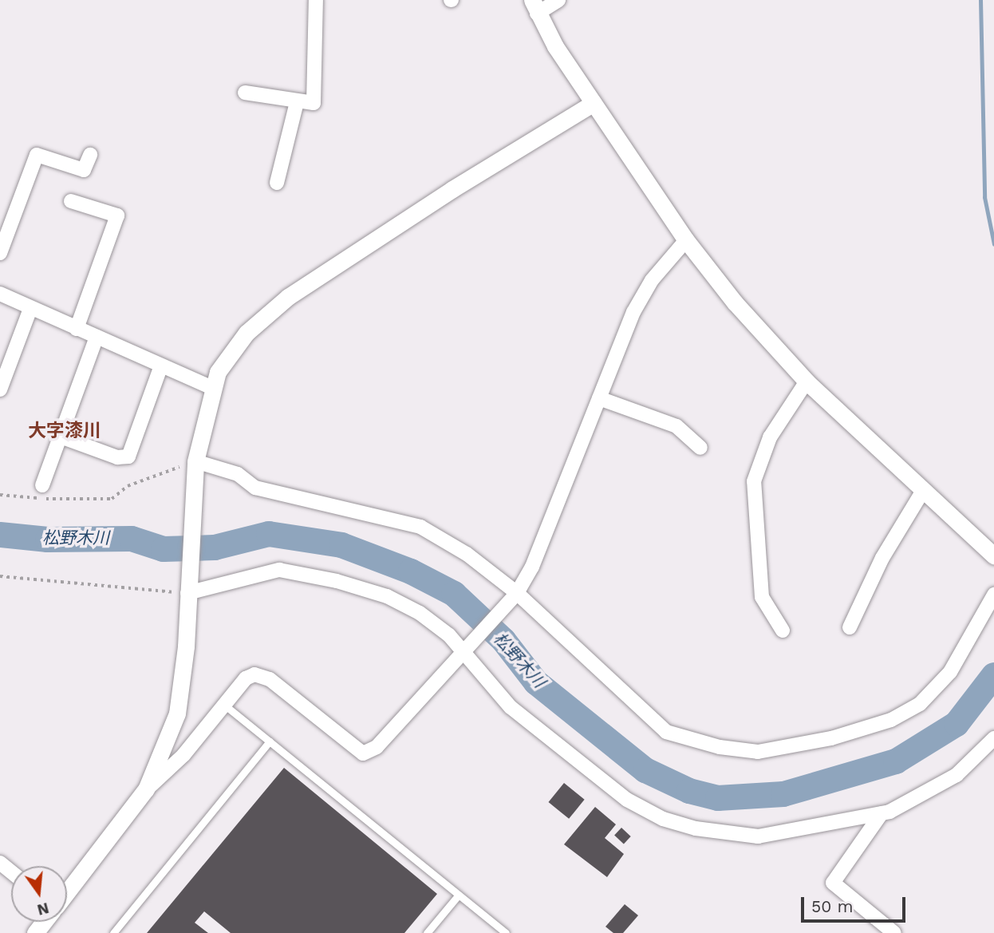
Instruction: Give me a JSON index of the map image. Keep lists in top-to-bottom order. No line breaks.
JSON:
{"districts":["大字漆川"],"water":["松野木川"],"scale_bar":"50 m","north":"bottom"}
